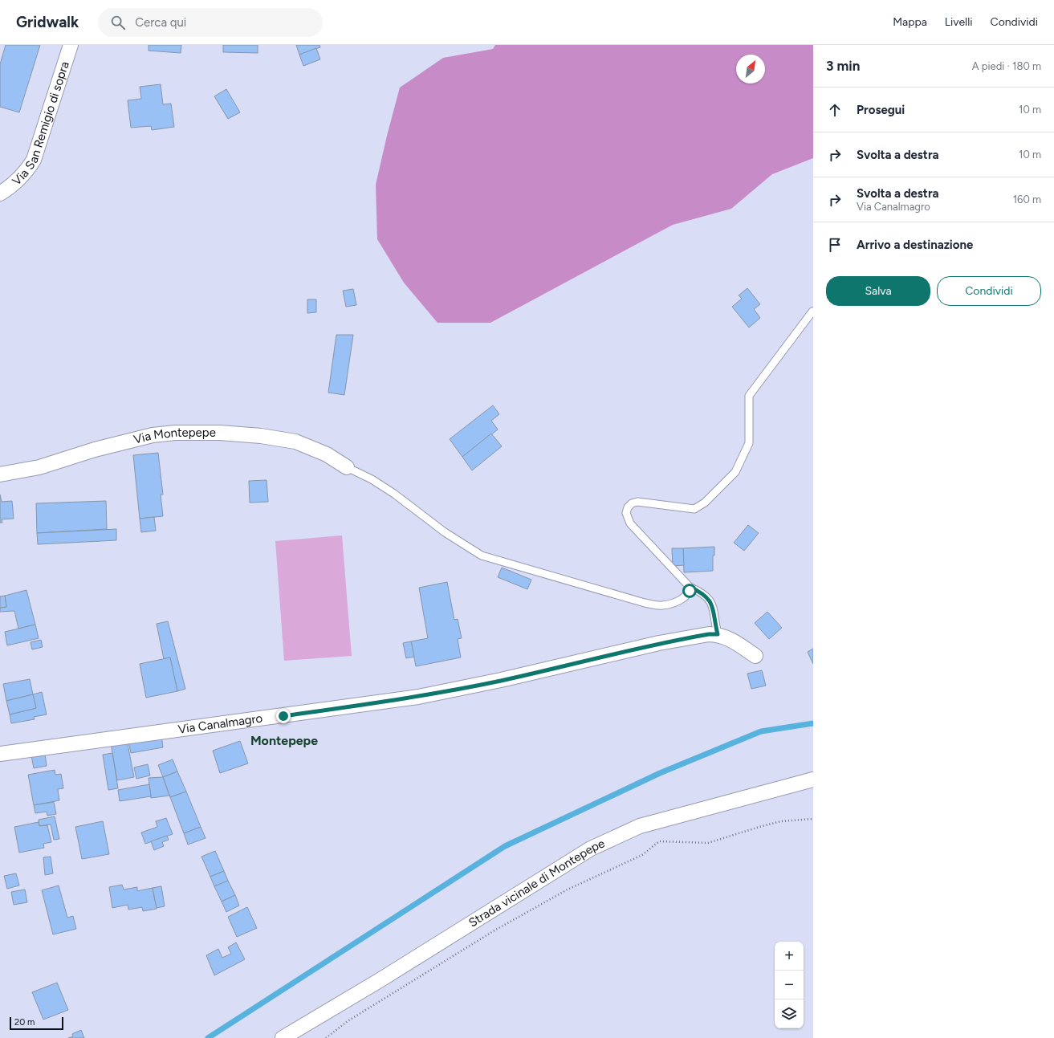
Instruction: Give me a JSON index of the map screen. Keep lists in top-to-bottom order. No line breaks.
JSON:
{"streets":{"street":["Via San Remigio di sopra","Via Montepepe","Via Canalmagro","Strada vicinale di Montepepe"]},"districts":["Montepepe"],"scale_bar":"20 m","north":"top right","page":{"header":"Gridwalk","search":"Cerca qui","nav":["Mappa","Livelli","Condividi"],"heading":["3 min","A piedi · 180 m"],"list":[["Prosegui","10 m"],["Svolta a destra","10 m"],["Svolta a destra","Via Canalmagro","160 m"],"Arrivo a destinazione"],"buttons":["Salva","Condividi"],"map_buttons":["+","−"],"scale":"20 m"}}
